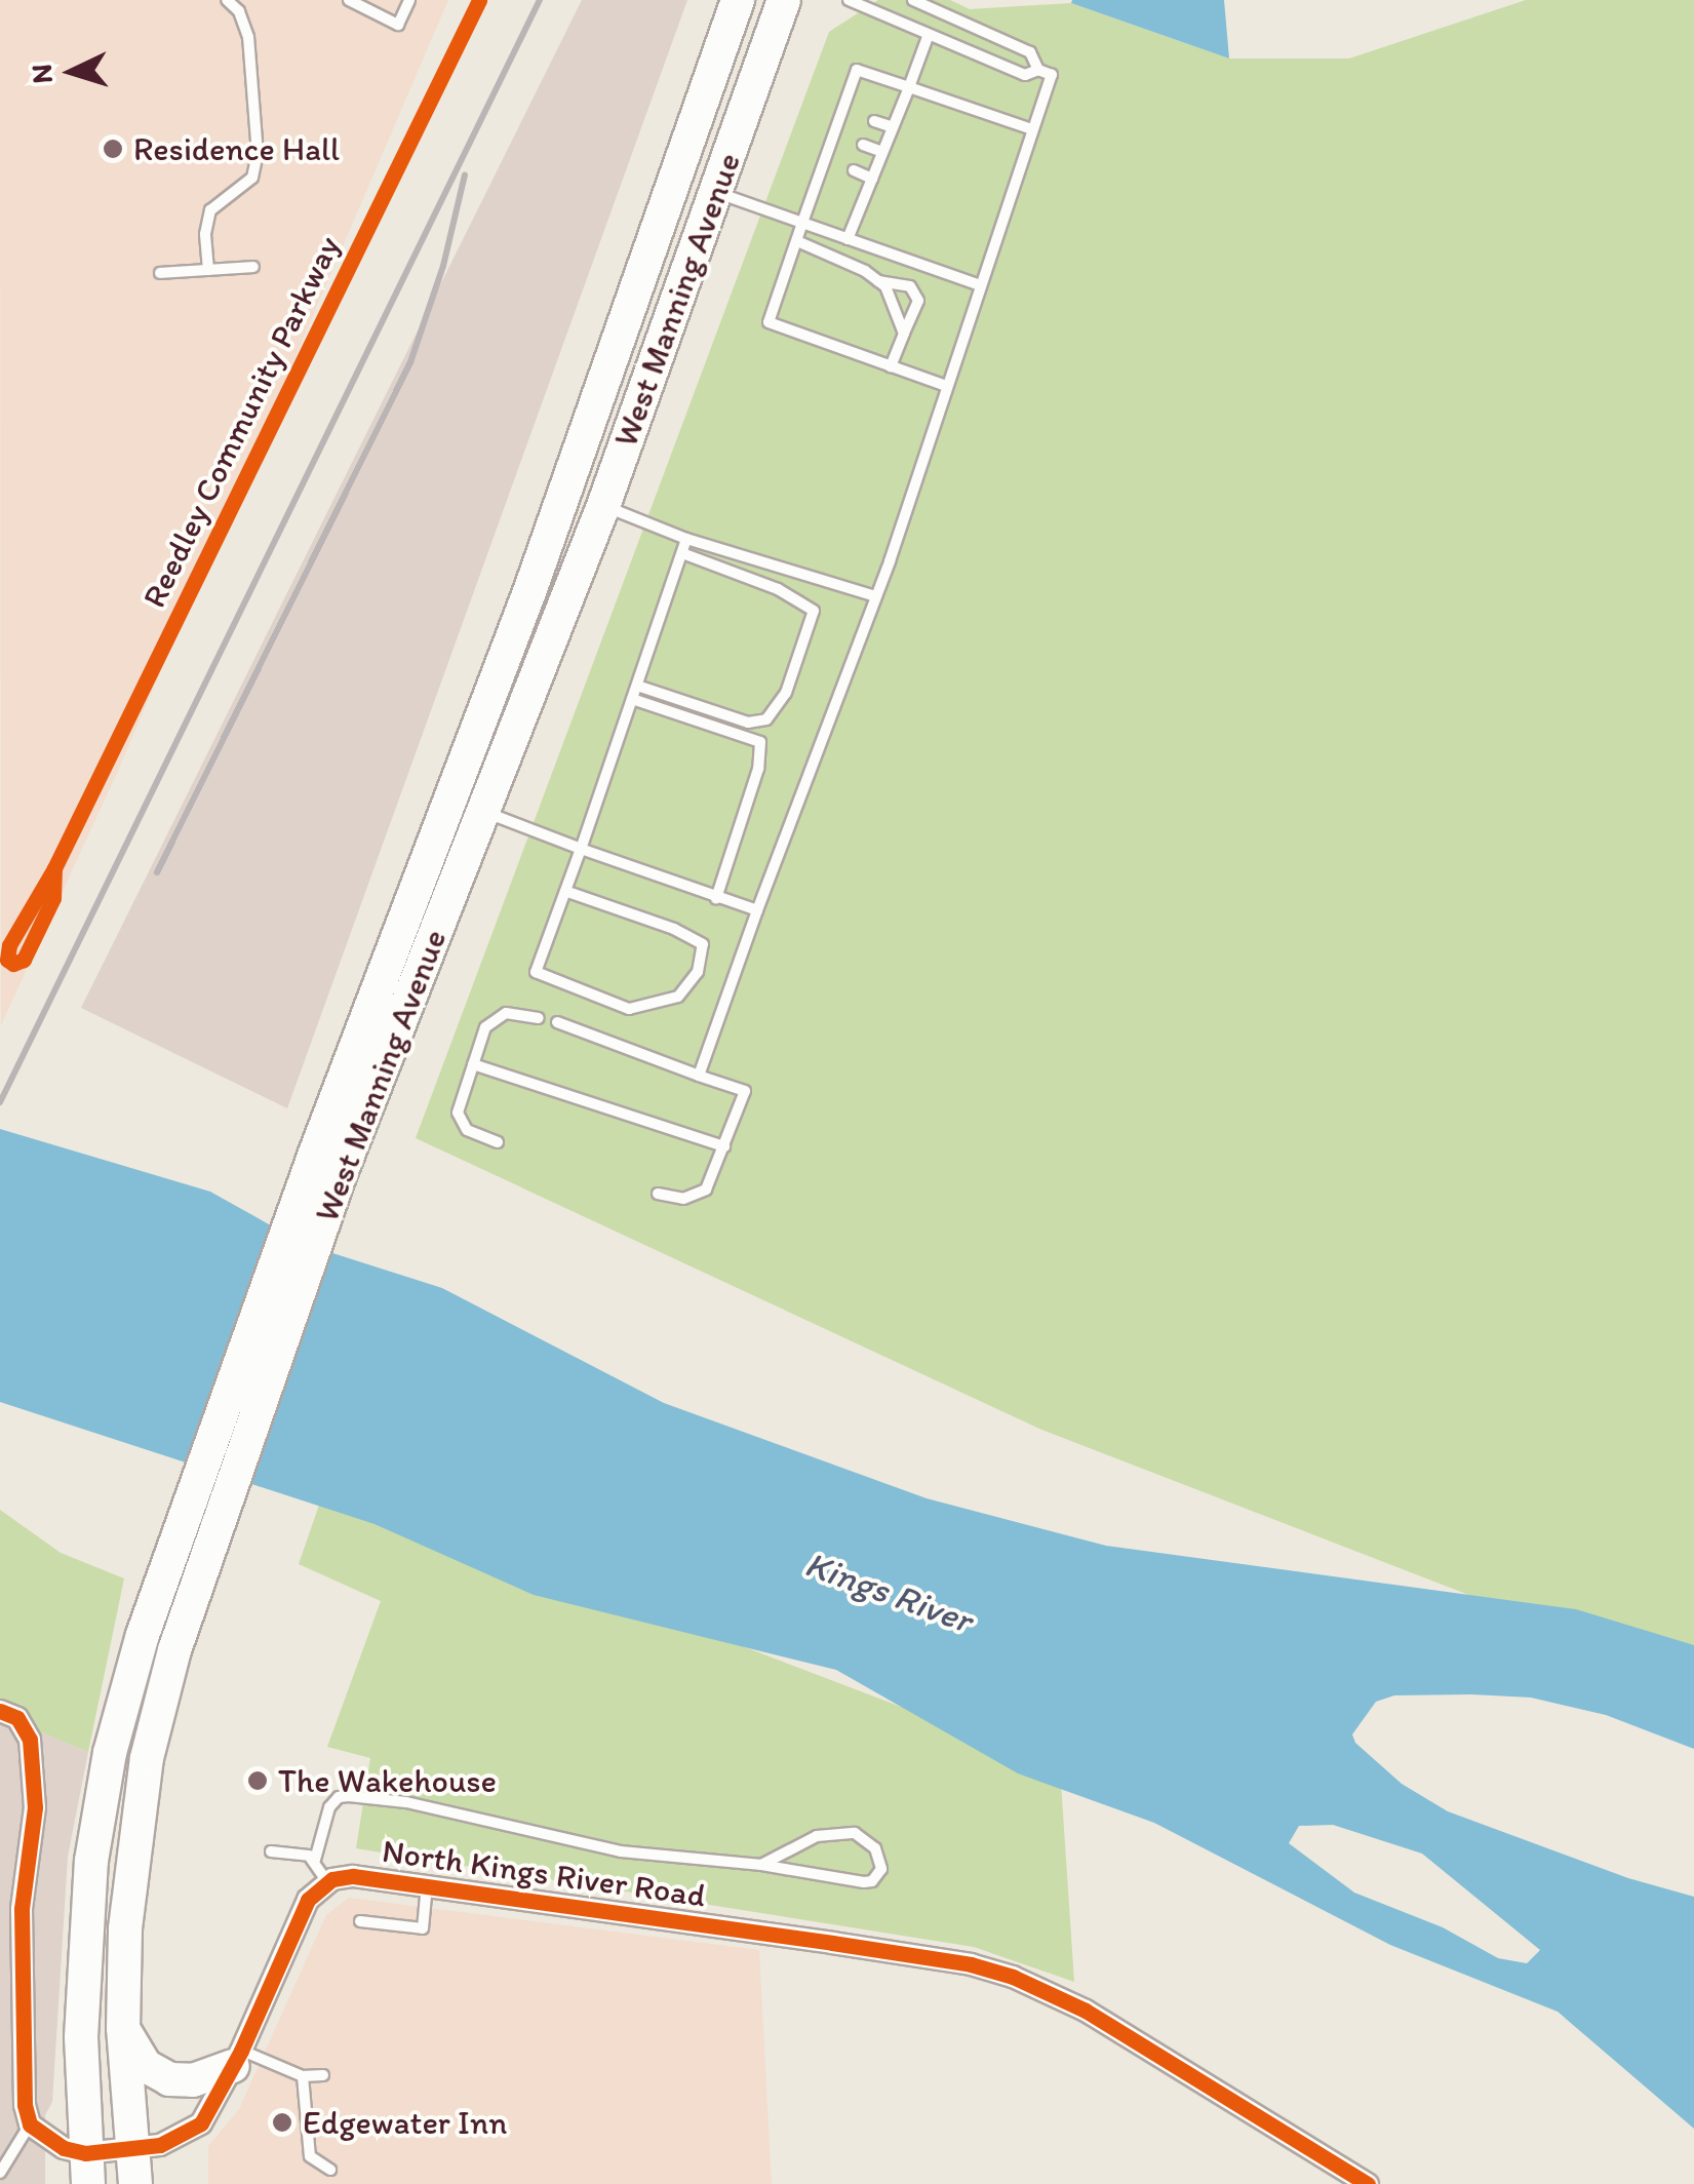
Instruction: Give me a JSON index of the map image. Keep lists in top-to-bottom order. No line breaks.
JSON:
{"streets":{"main road":["West Manning Avenue"],"street":["North Kings River Road"],"cycle path":["Reedley Community Parkway"]},"water":["Kings River"],"places":["Residence Hall","The Wakehouse","Edgewater Inn"],"north":"left"}
